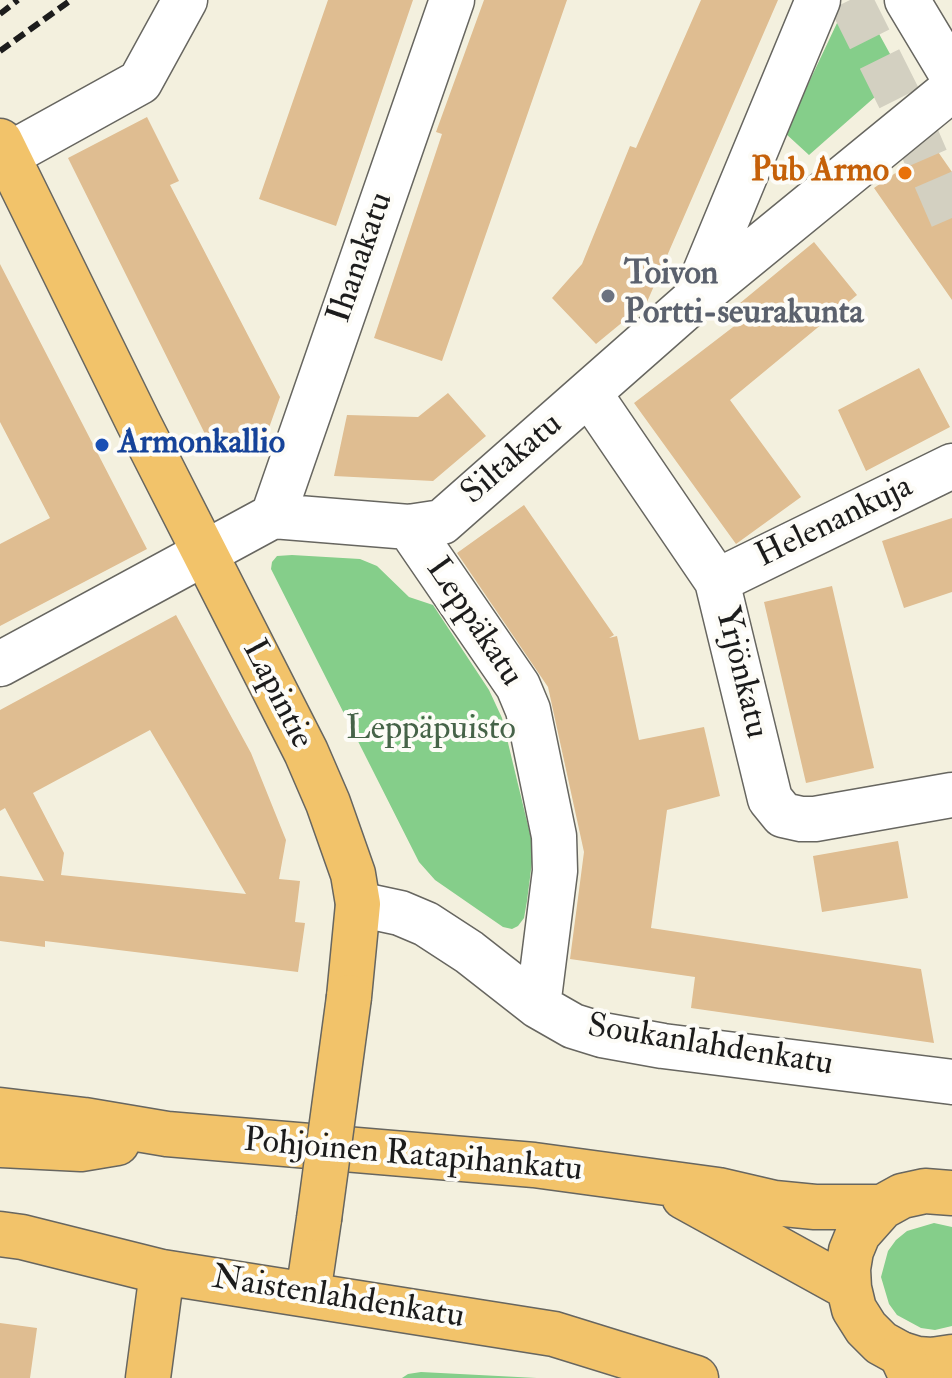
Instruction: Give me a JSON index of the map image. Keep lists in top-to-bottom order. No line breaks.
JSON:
{"streets":{"main road":["Lapintie","Pohjoinen Ratapihankatu","Naistenlahdenkatu"],"street":["Ihanakatu","Siltakatu","Helenankuja","Leppäkatu","Yrjönkatu","Soukanlahdenkatu"]},"crossings":[["Ihanakatu","Siltakatu"],["Siltakatu","Leppäkatu"],["Siltakatu","Yrjönkatu"],["Helenankuja","Yrjönkatu"],["Leppäkatu","Soukanlahdenkatu"],["Lapintie","Soukanlahdenkatu"],["Lapintie","Naistenlahdenkatu"]],"parks":["Leppäpuisto"],"places":["Pub Armo","Toivon Portti-seurakunta","Armonkallio"]}
